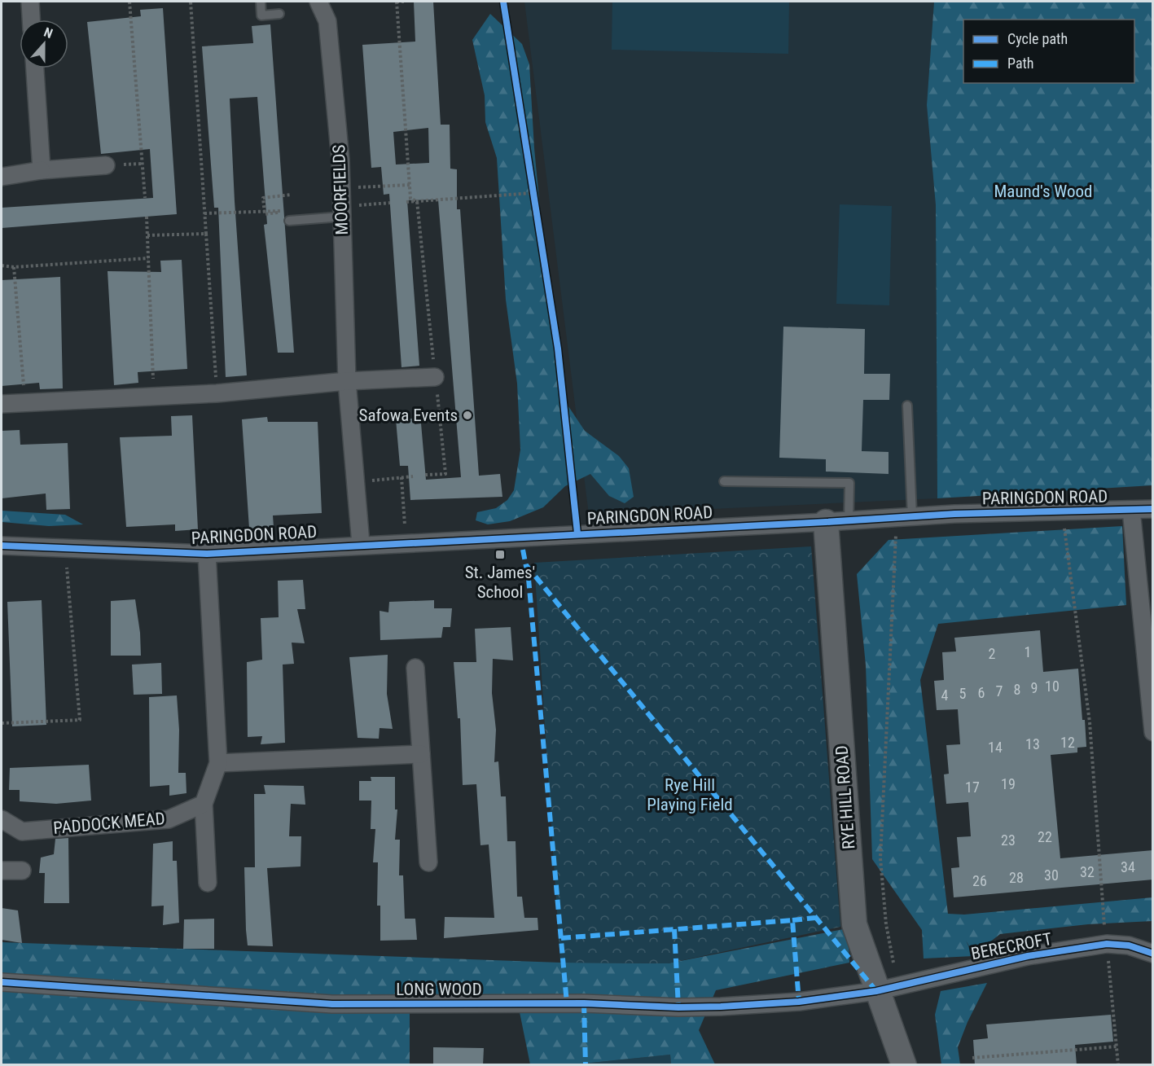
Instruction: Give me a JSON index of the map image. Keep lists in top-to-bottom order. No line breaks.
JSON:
{"streets":{"street":["MOORFIELDS","PARINGDON ROAD","RYE HILL ROAD","PADDOCK MEAD","BERECROFT","LONG WOOD"]},"crossings":[["MOORFIELDS","PARINGDON ROAD"],["PARINGDON ROAD","RYE HILL ROAD"],["RYE HILL ROAD","BERECROFT"],["RYE HILL ROAD","LONG WOOD"],["BERECROFT","LONG WOOD"]],"parks":["Maund's Wood","Rye Hill Playing Field"],"places":{"other":["Safowa Events"],"transit":["St. James' School"]},"house_numbers":["1","2","10","9","8","7","6","5","4","12","13","14","19","17","22","23","34","32","30","28","26"],"legend":["Cycle path","Path"],"north":"top"}
